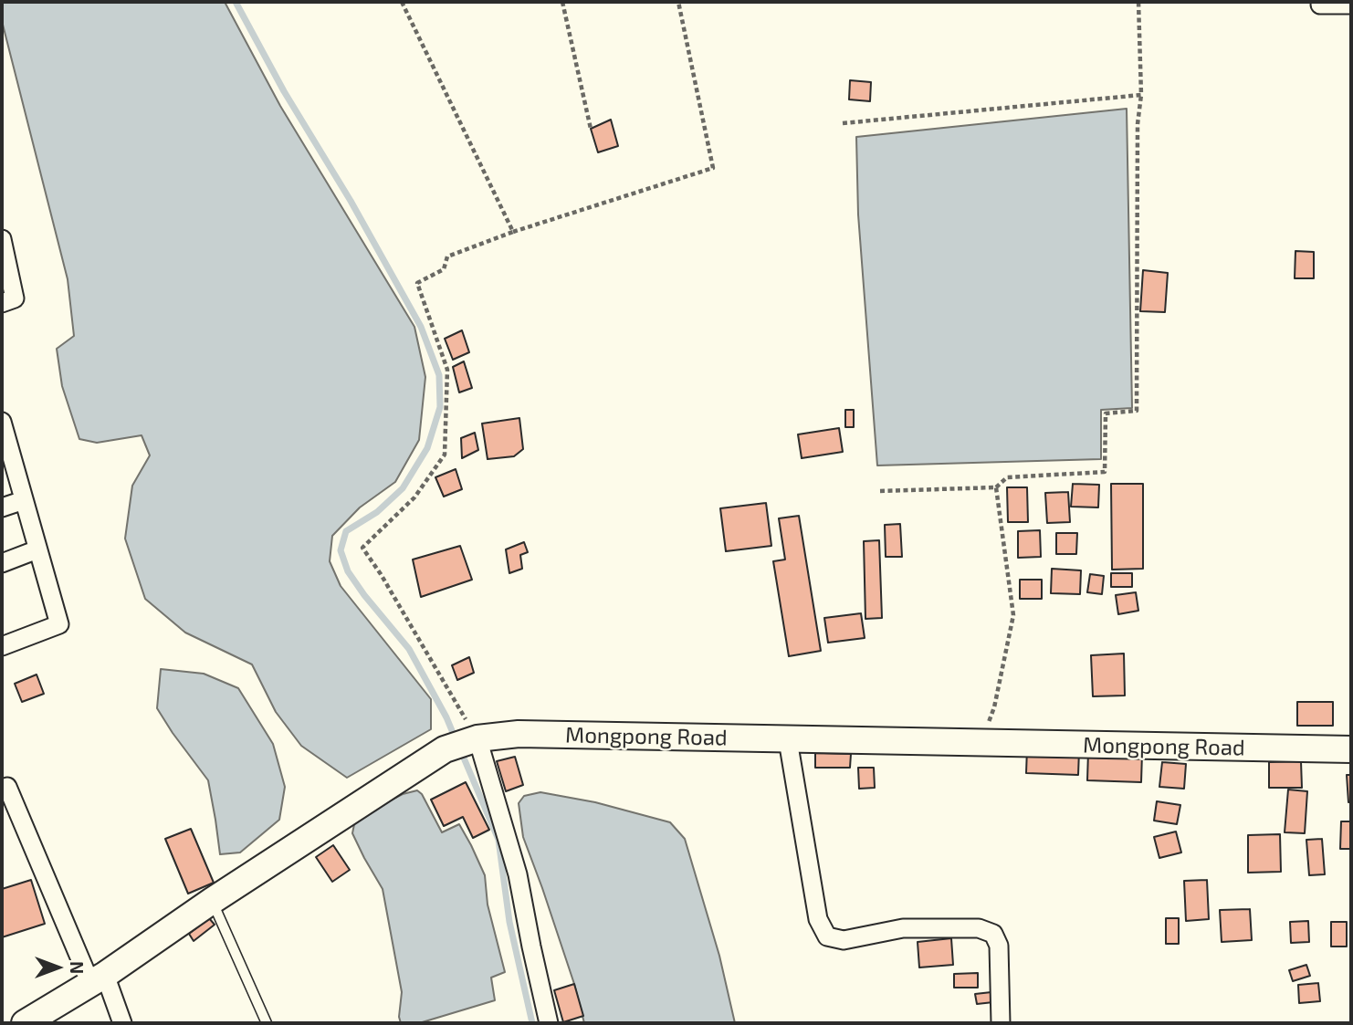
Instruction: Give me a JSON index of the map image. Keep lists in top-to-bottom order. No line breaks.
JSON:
{"streets":{"main road":["Mongpong Road"]},"north":"right"}
